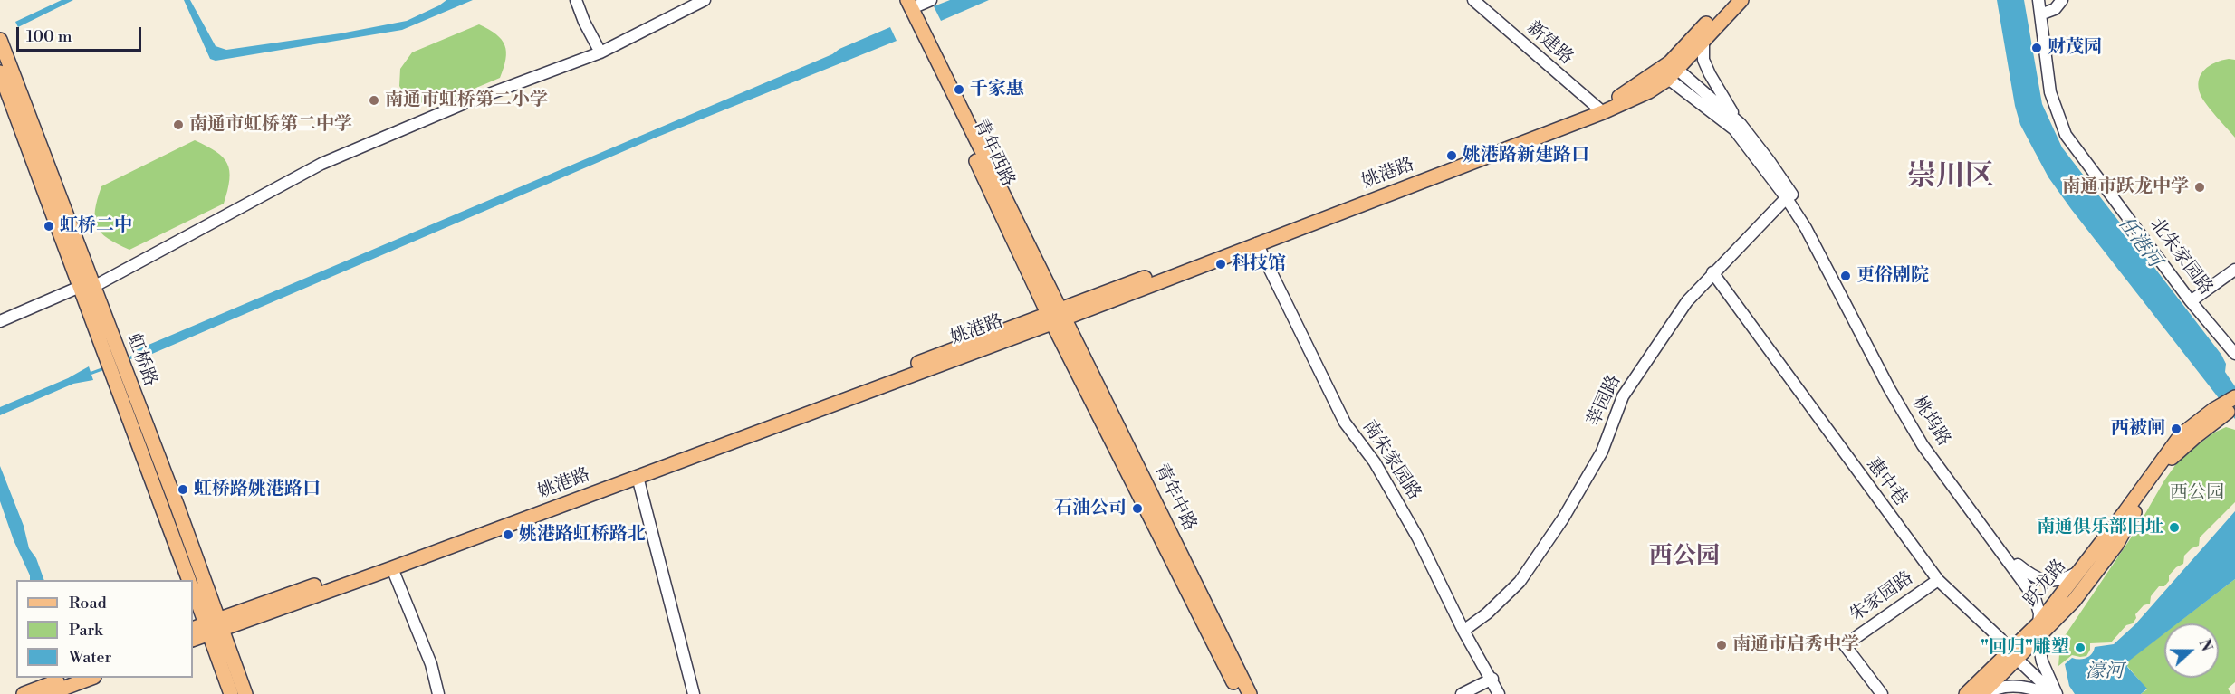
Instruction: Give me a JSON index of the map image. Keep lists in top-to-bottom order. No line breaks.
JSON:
{"streets":{"main road":["青年西路","姚港路","虹桥路","青年中路","跃龙路"],"street":["新建路","北朱家园路","莘园路","桃坞路","南朱家园路","惠中巷","朱家园路"]},"crossings":[["新建路","姚港路"],["青年西路","姚港路"],["青年西路","青年中路"],["姚港路","虹桥路"],["姚港路","桃坞路"],["姚港路","南朱家园路"],["姚港路","青年中路"],["莘园路","桃坞路"],["莘园路","南朱家园路"],["莘园路","惠中巷"],["桃坞路","跃龙路"],["惠中巷","跃龙路"],["惠中巷","朱家园路"]],"districts":["崇川区","西公园"],"water":["任港河","濠河"],"parks":["西公园"],"places":["财茂园","千家惠","南通市虹桥第二小学","南通市虹桥第二中学","姚港路新建路口","南通市跃龙中学","虹桥二中","科技馆","更俗剧院","西被闸","虹桥路姚港路口","石油公司","南通俱乐部旧址","姚港路虹桥路北","南通市启秀中学","\"回归\"雕塑"],"legend":["Road","Park","Water"],"scale_bar":"100 m","north":"right"}
